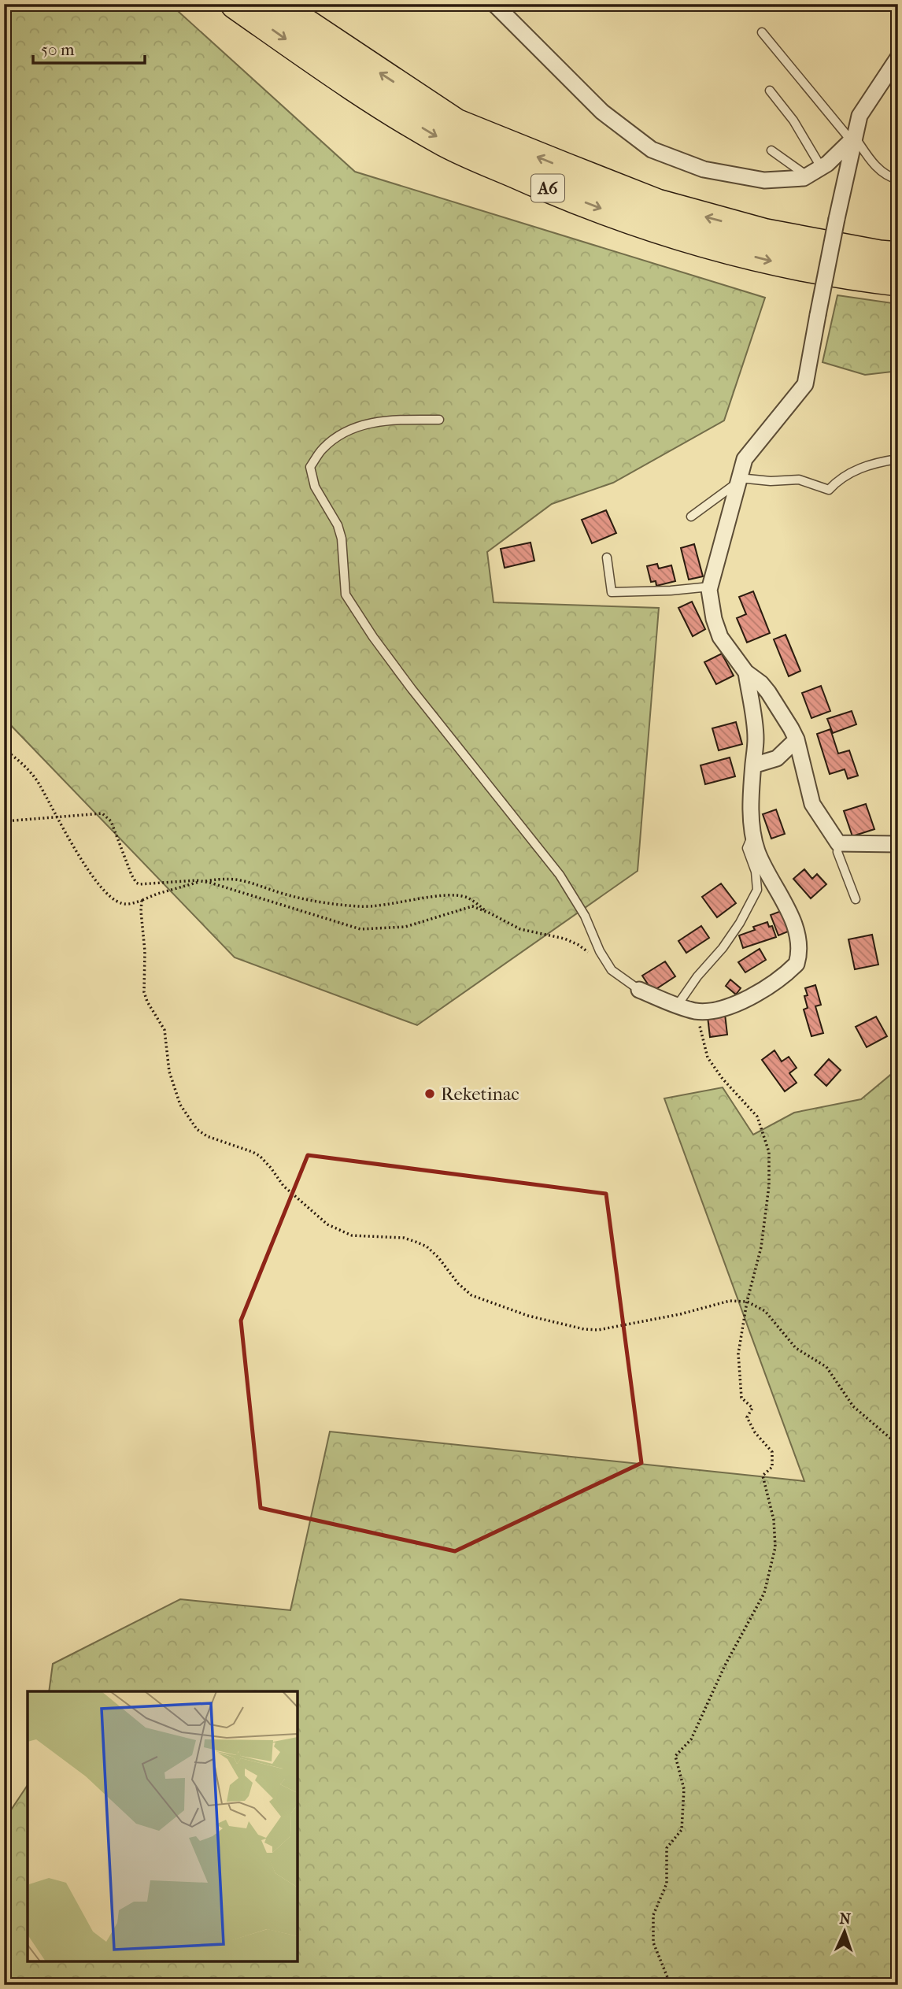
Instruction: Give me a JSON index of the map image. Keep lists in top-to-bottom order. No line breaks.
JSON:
{"streets":{"highway":["A6"]},"places":["Reketinac"],"scale_bar":"50 m","north":"top"}
